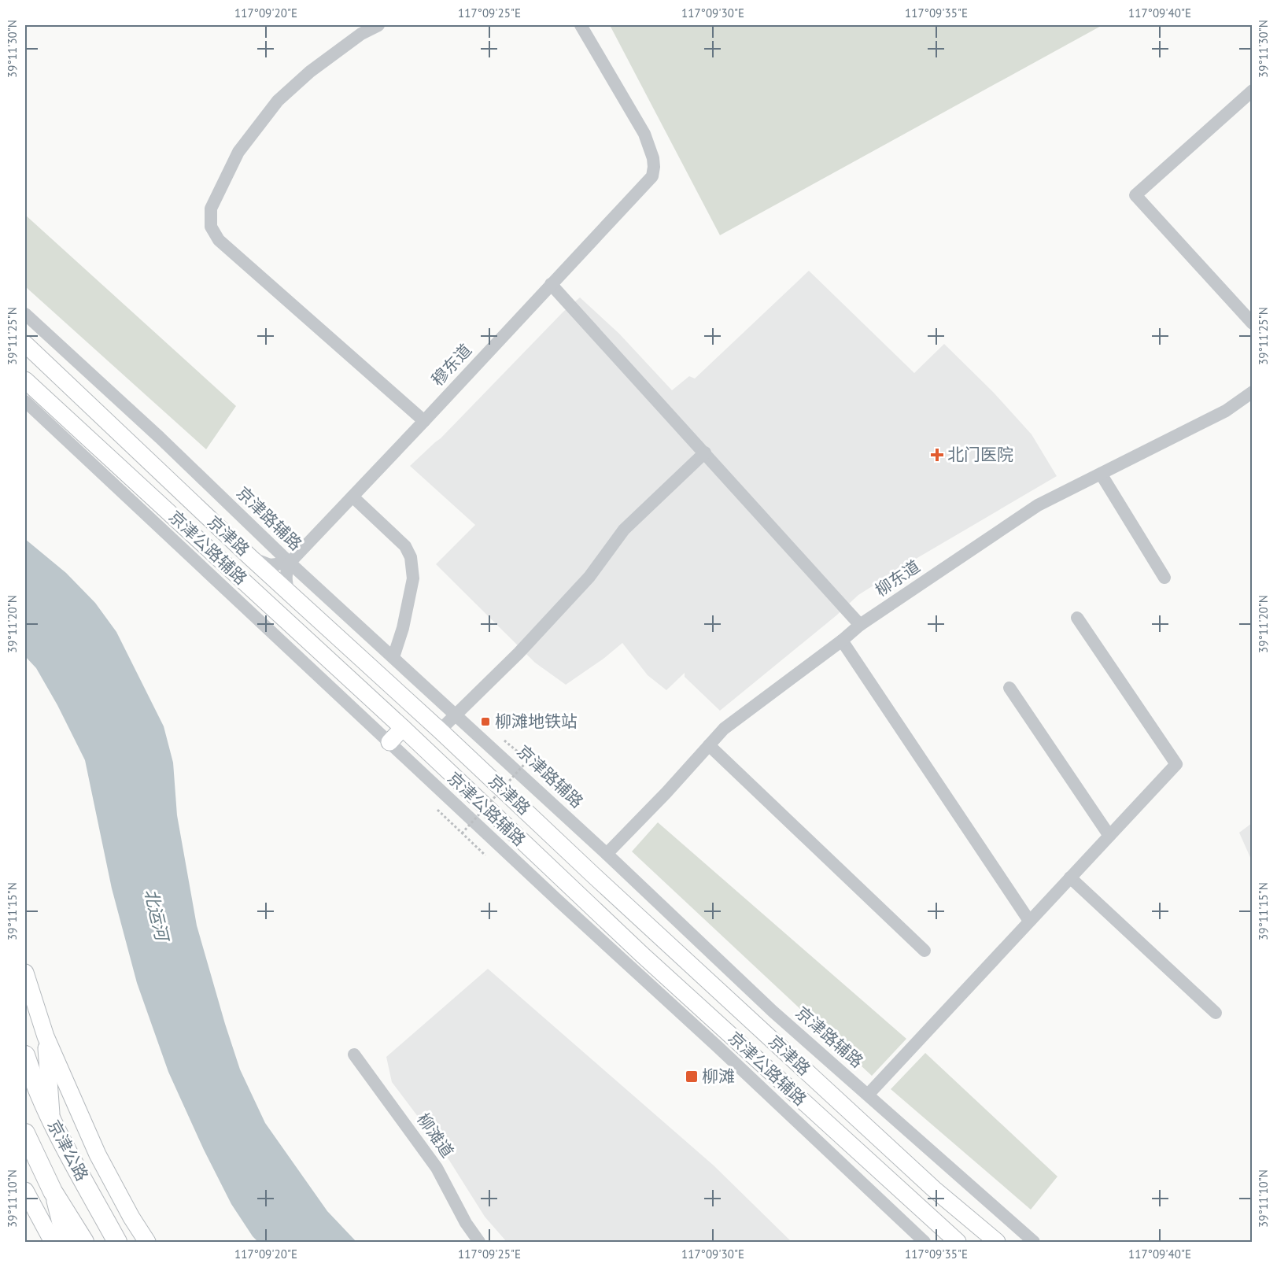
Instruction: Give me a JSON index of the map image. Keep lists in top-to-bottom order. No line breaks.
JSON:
{"streets":{"highway":["京津公路"],"main road":["京津路"],"street":["穆东道","京津路辅路","京津公路辅路","柳东道","柳滩道"]},"crossings":[["穆东道","京津路辅路"],["京津路辅路","京津路"],["京津路辅路","柳东道"]],"water":["北运河"],"places":{"health":["北门医院"],"transit":["柳滩地铁站","柳滩"]},"coordinates":["117°09'20\"E","117°09'25\"E","117°09'30\"E","117°09'35\"E","117°09'40\"E","39°11'30\"N","39°11'25\"N","39°11'20\"N","39°11'15\"N","39°11'10\"N"]}
